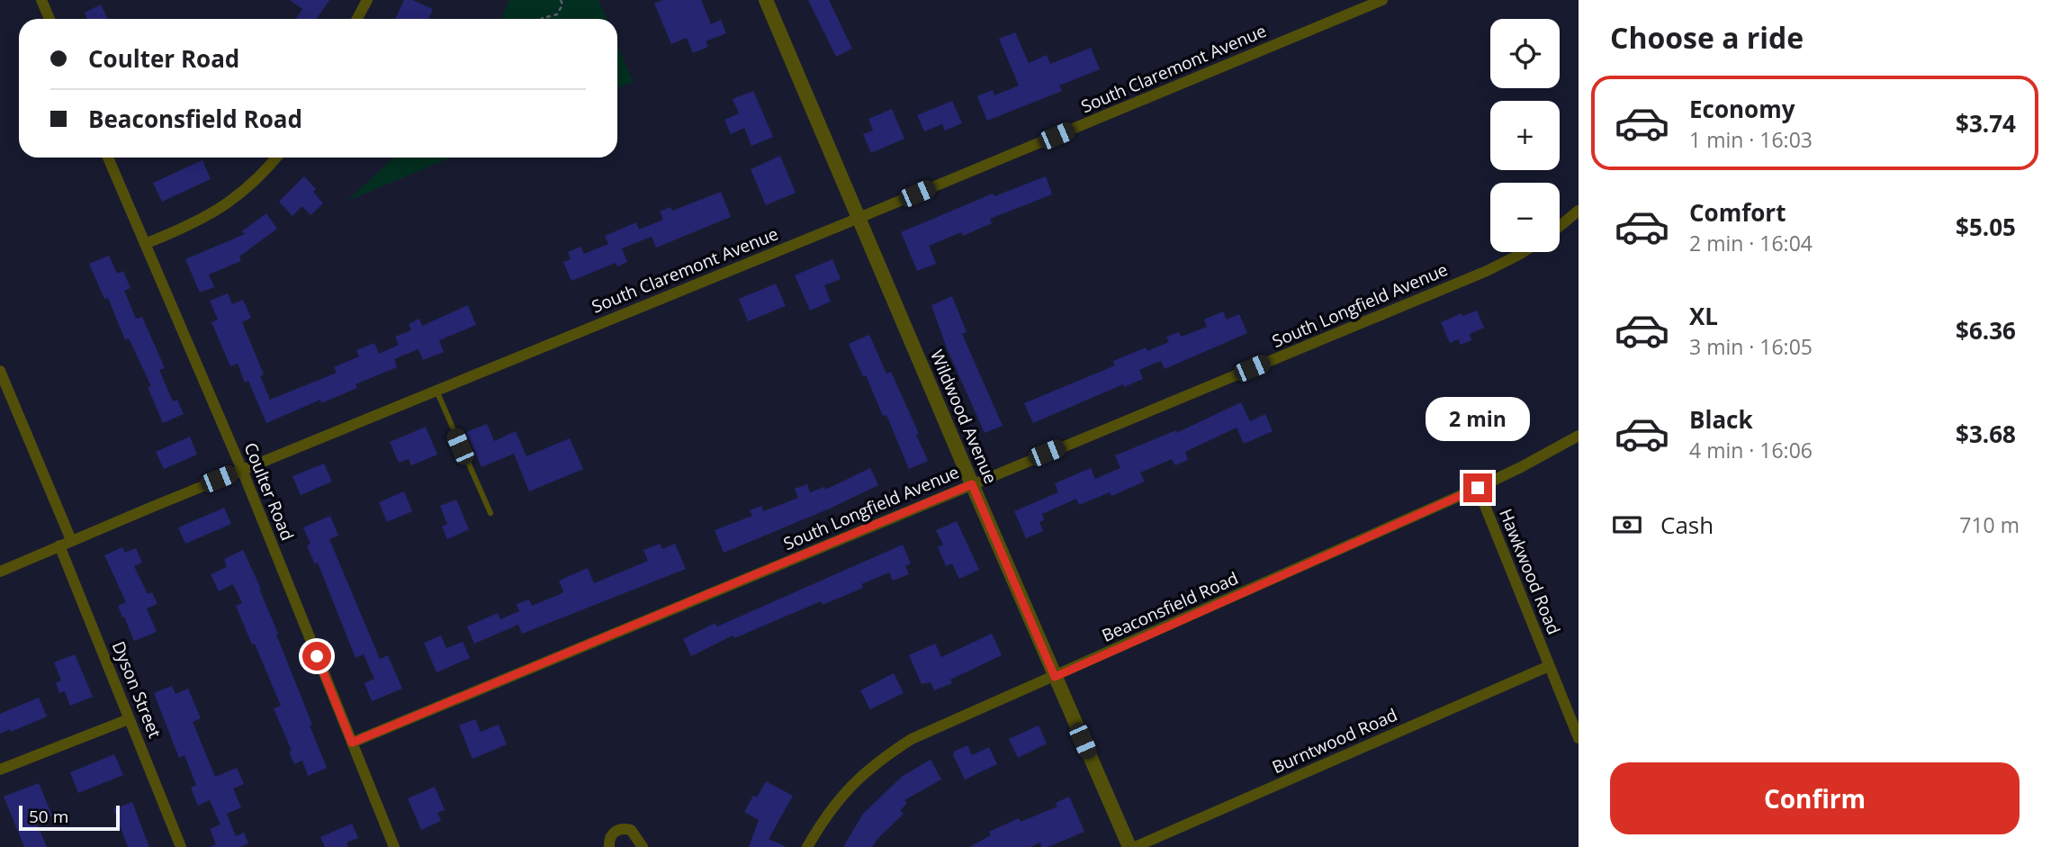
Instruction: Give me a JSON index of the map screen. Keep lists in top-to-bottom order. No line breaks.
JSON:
{"streets":{"street":["South Claremont Avenue","South Longfield Avenue","Wildwood Avenue","Coulter Road","Hawkwood Road","Beaconsfield Road","Dyson Street","Burntwood Road"]},"crossings":[["South Claremont Avenue","Wildwood Avenue"],["South Claremont Avenue","Coulter Road"],["South Claremont Avenue","Dyson Street"],["South Longfield Avenue","Wildwood Avenue"],["South Longfield Avenue","Coulter Road"],["Wildwood Avenue","Beaconsfield Road"],["Wildwood Avenue","Burntwood Road"],["Hawkwood Road","Beaconsfield Road"],["Hawkwood Road","Burntwood Road"]],"scale_bar":"50 m","page":{"heading":"Choose a ride","map_buttons":["+","−"],"banner":["Coulter Road","Beaconsfield Road"],"list":[{"name":"Economy","note":"1 min · 16:03","value":"$3.74"},{"name":"Comfort","note":"2 min · 16:04","value":"$5.05"},{"name":"XL","note":"3 min · 16:05","value":"$6.36"},{"name":"Black","note":"4 min · 16:06","value":"$3.68"}],"bubble":"2 min","pay":["Cash","710 m"],"buttons":"Confirm","scale":"50 m"}}
